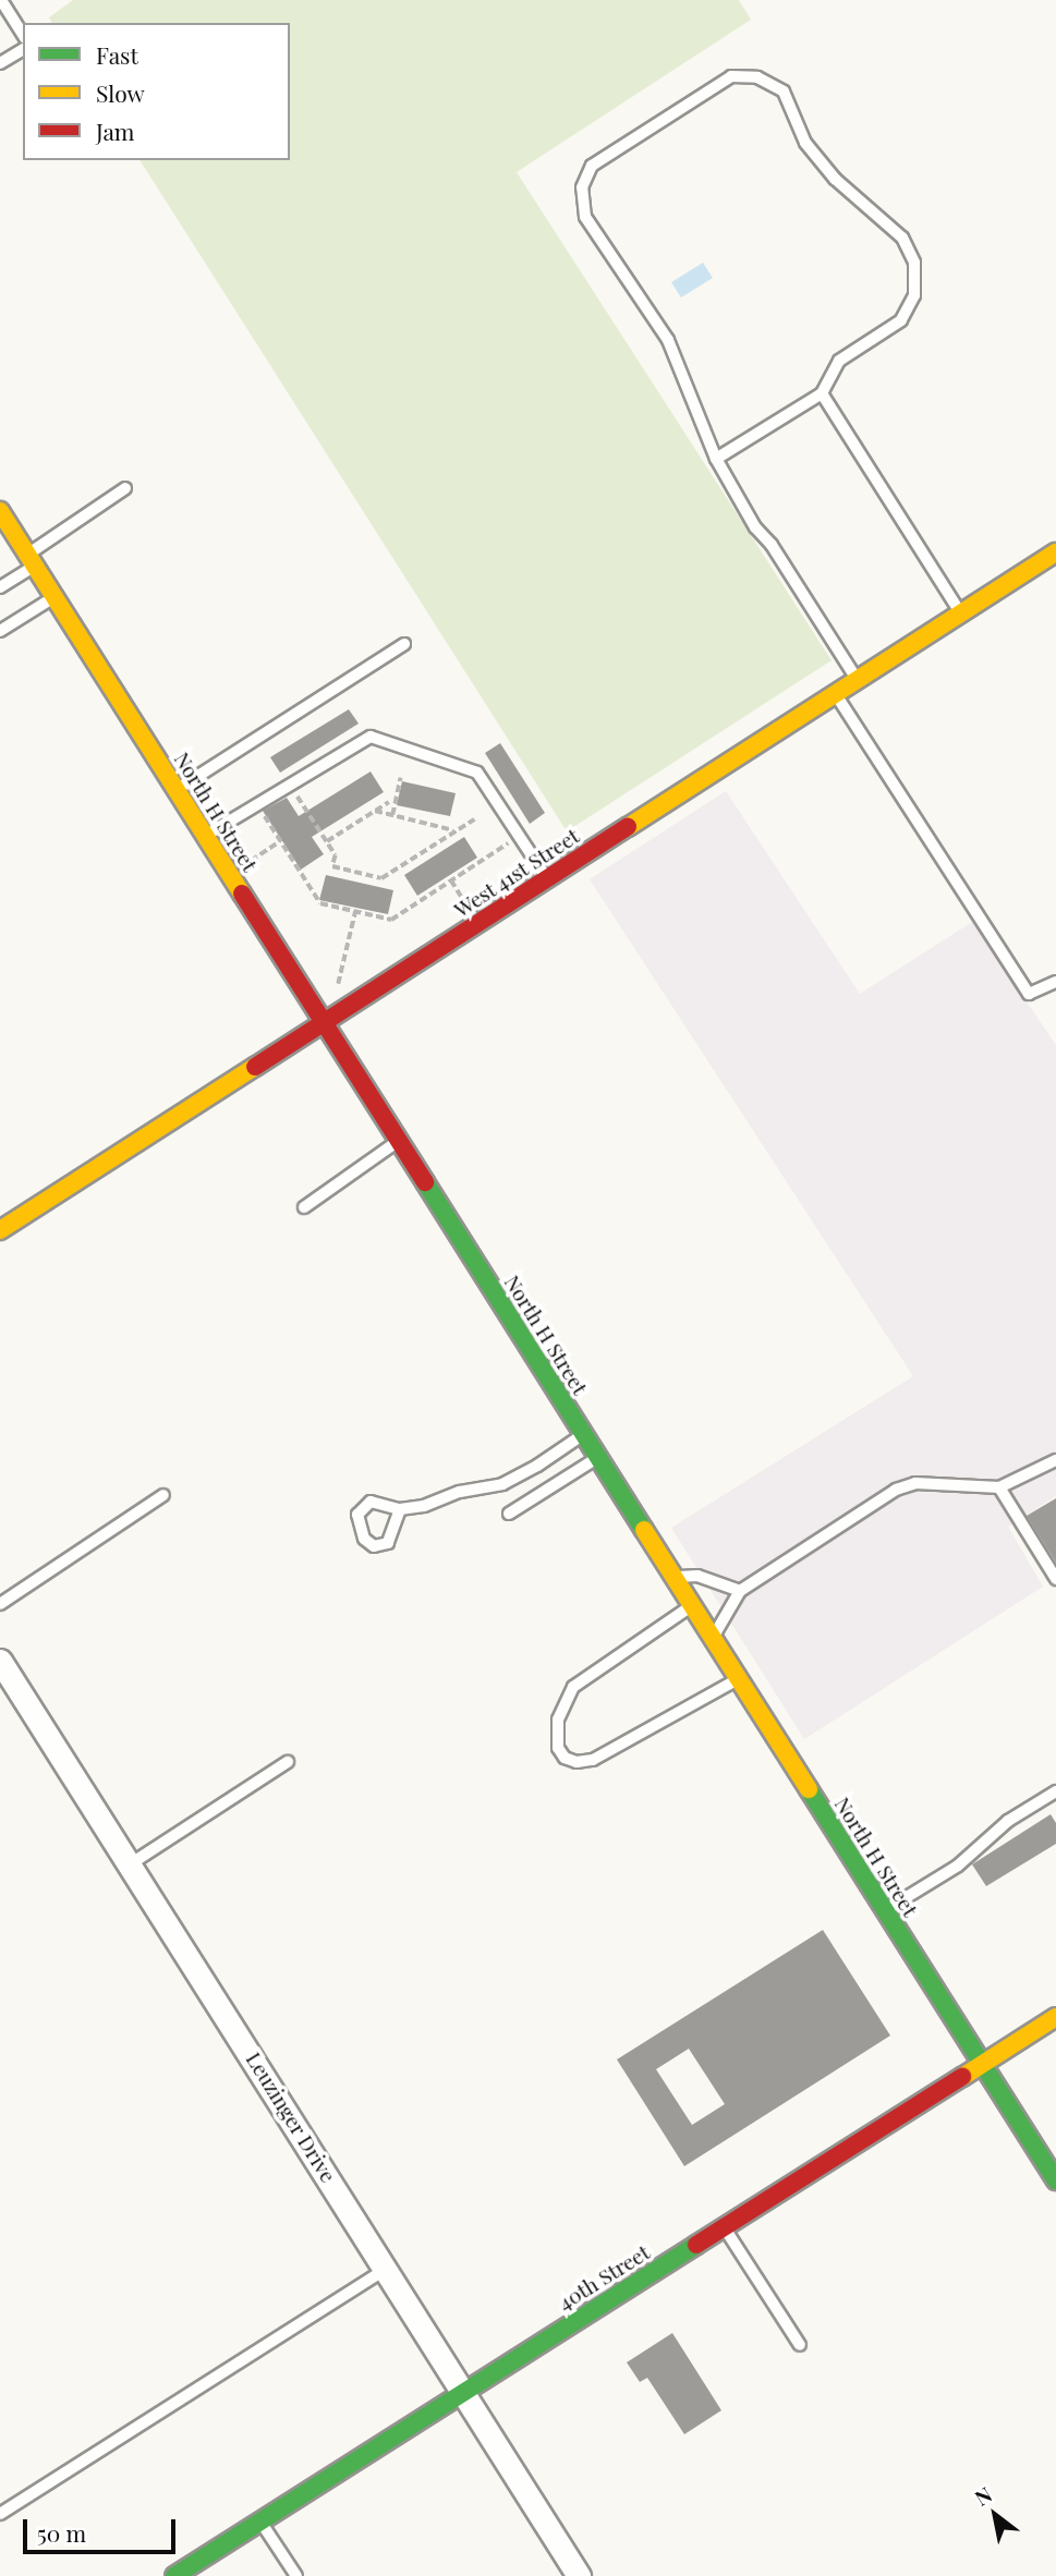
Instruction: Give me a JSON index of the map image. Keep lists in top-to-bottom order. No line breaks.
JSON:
{"streets":{"street":["North H Street","West 41st Street","Leuzinger Drive","40th Street"]},"crossings":[["North H Street","West 41st Street"],["North H Street","40th Street"],["Leuzinger Drive","40th Street"]],"legend":["Fast","Slow","Jam"],"scale_bar":"50 m","north":"top left"}
